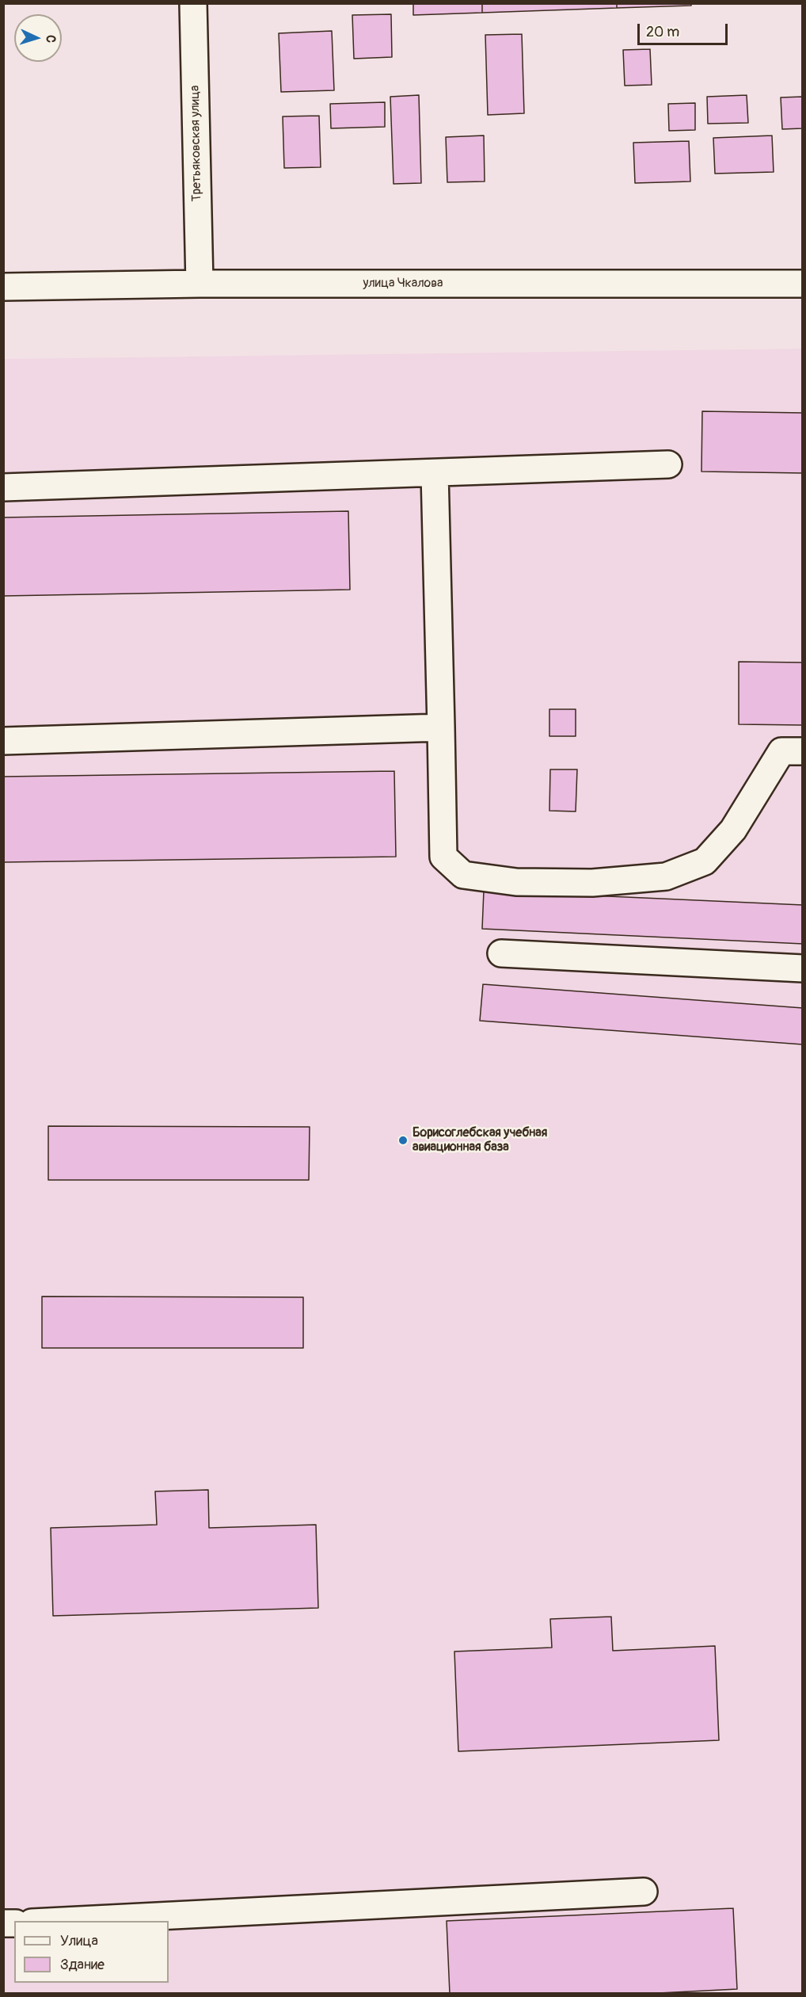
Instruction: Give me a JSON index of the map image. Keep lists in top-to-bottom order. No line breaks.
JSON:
{"streets":{"street":["Третьяковская улица","улица Чкалова"]},"crossings":[["Третьяковская улица","улица Чкалова"]],"places":["Борисоглебская учебная авиационная база"],"legend":["Улица","Здание"],"scale_bar":"20 m","north":"right"}
